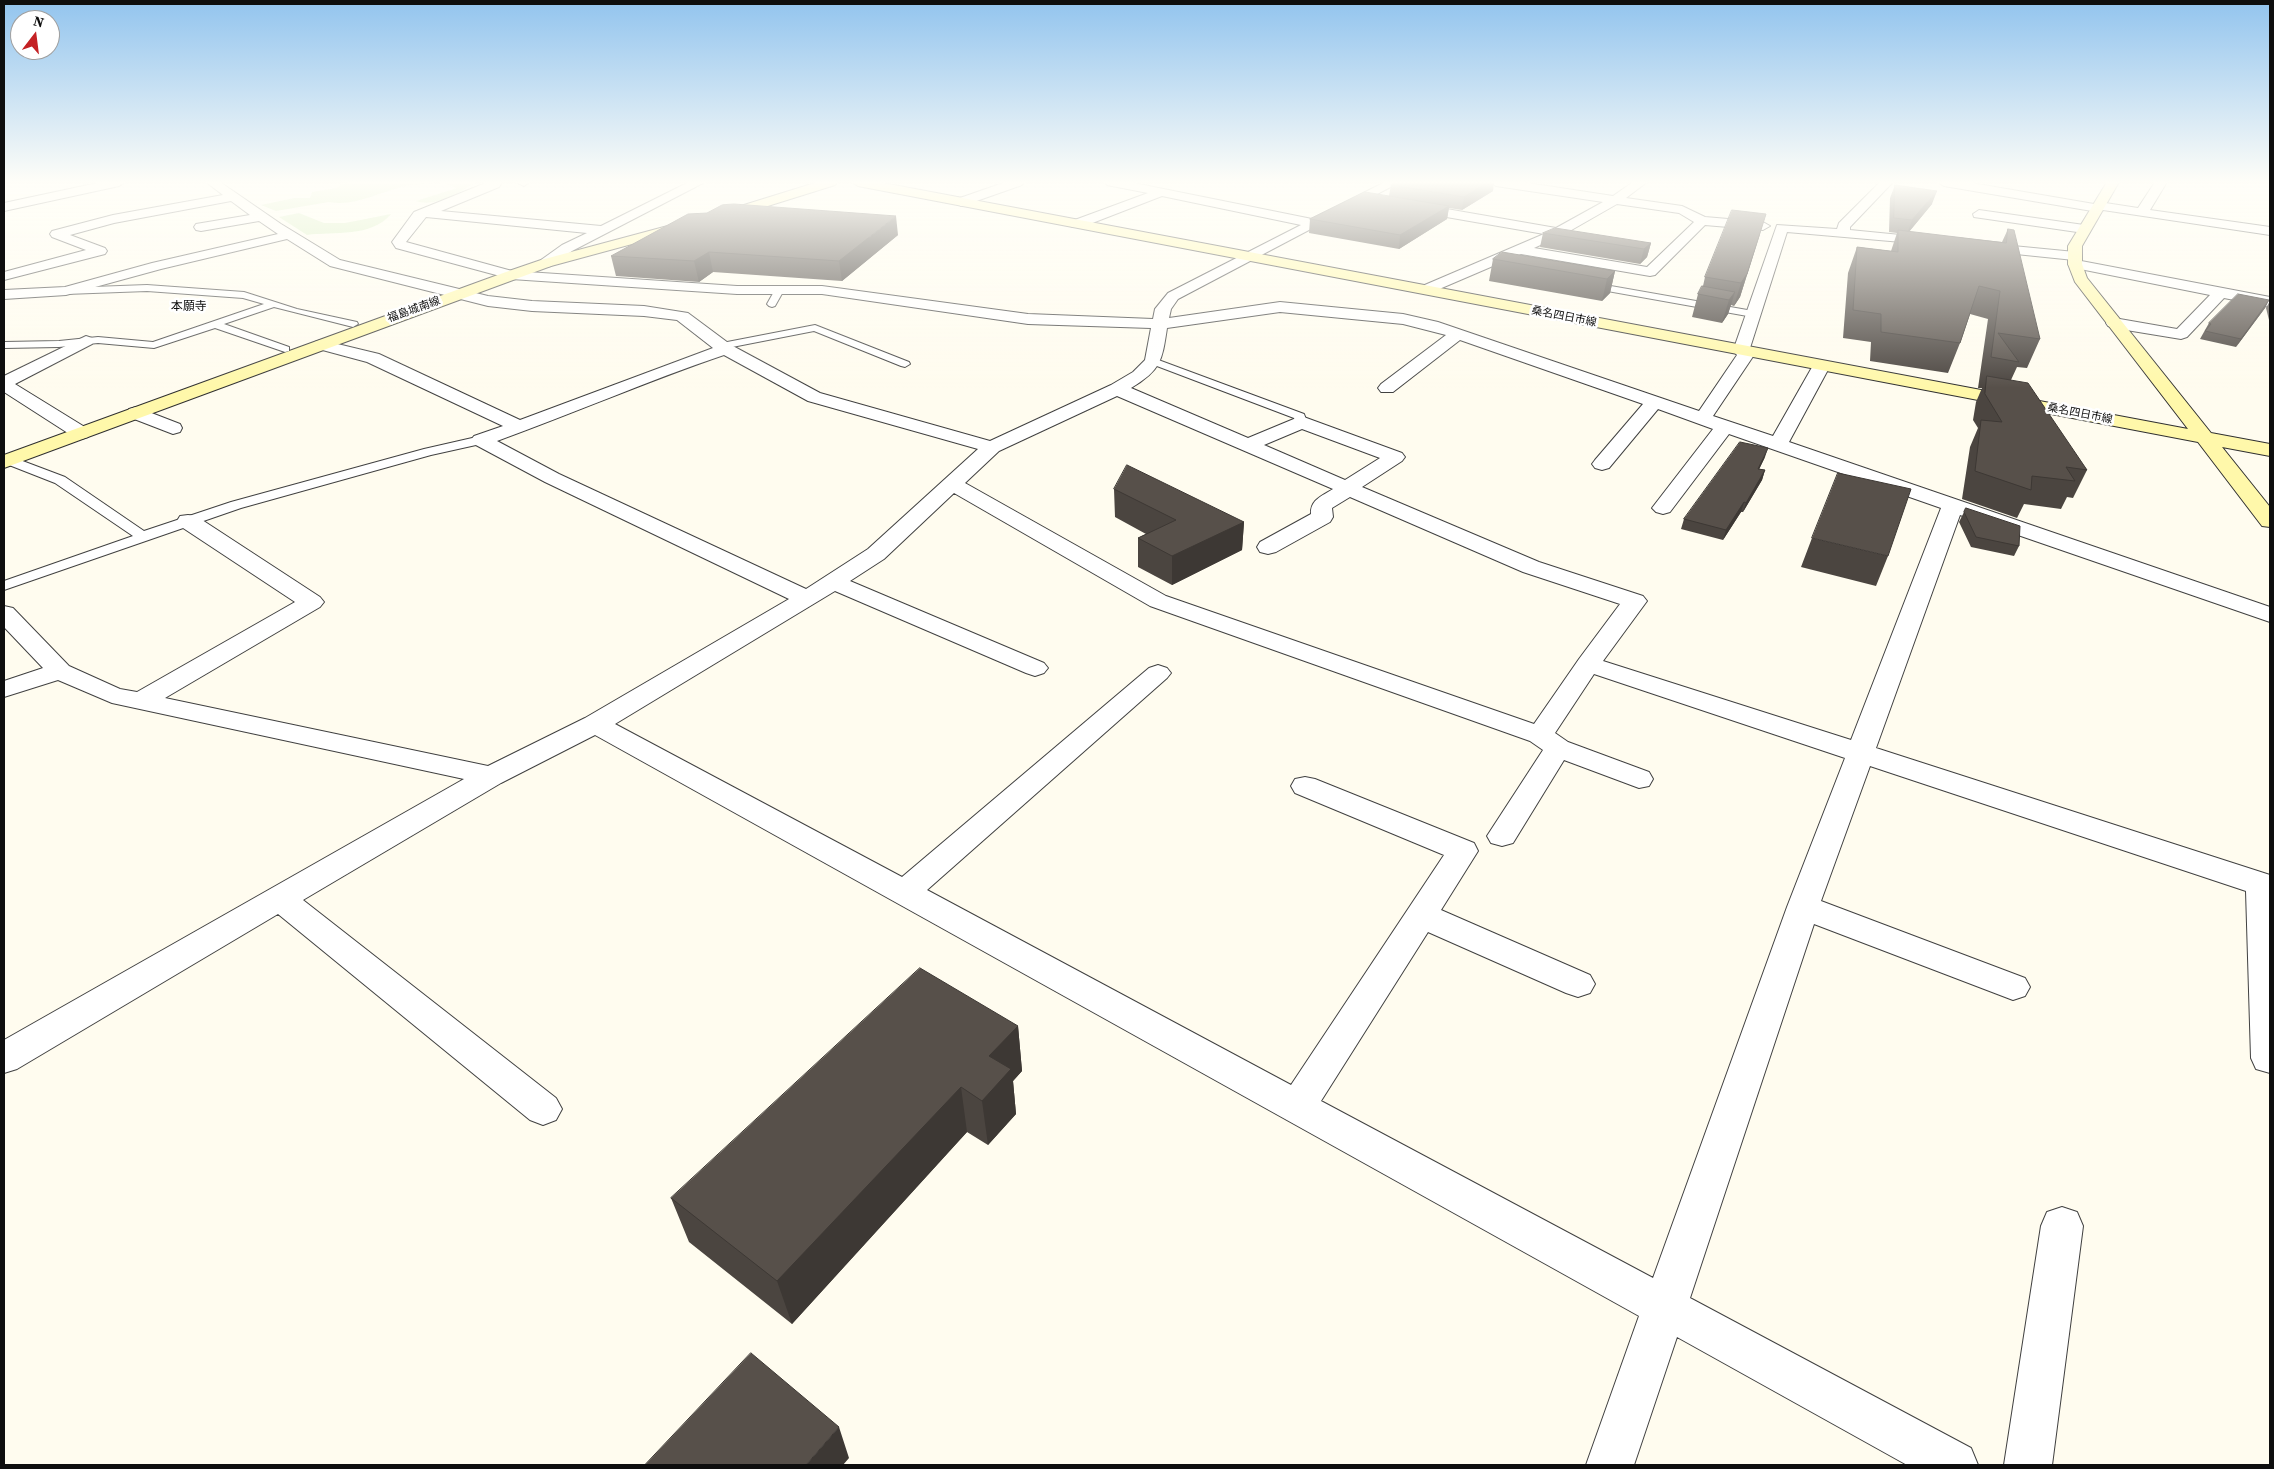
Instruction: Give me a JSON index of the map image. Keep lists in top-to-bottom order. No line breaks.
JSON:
{"streets":{"main road":["福島城南線","桑名四日市線"]},"districts":["本願寺"],"north":"top"}
